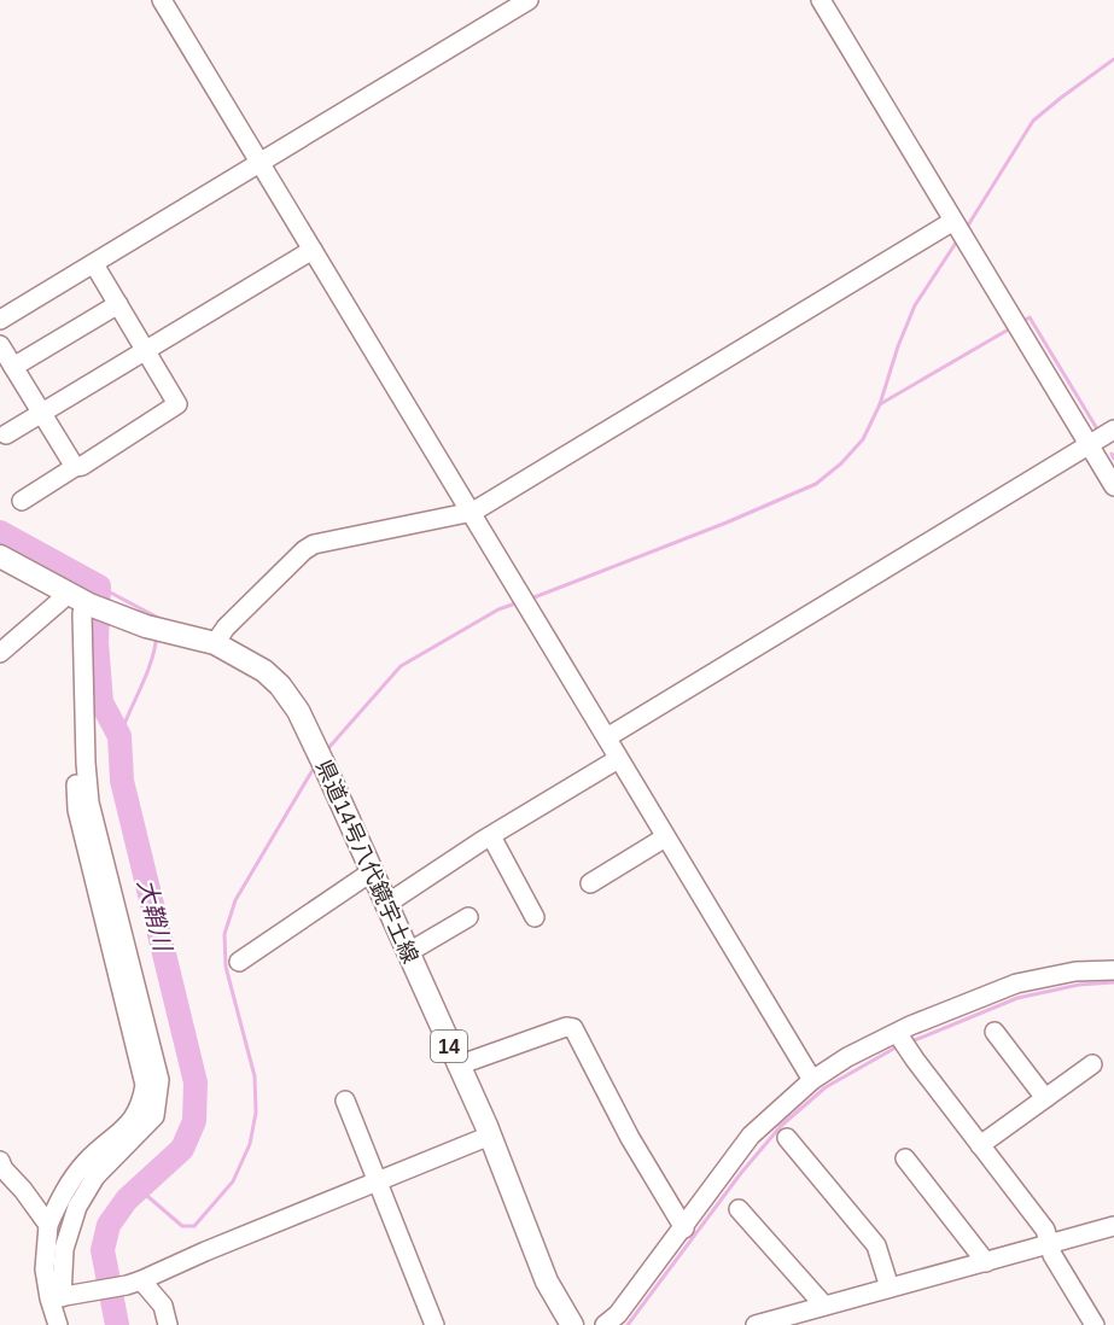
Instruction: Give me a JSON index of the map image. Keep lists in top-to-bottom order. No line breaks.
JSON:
{"streets":{"main road":["県道14号八代鏡宇土線","14"]},"water":["大鞘川"]}
